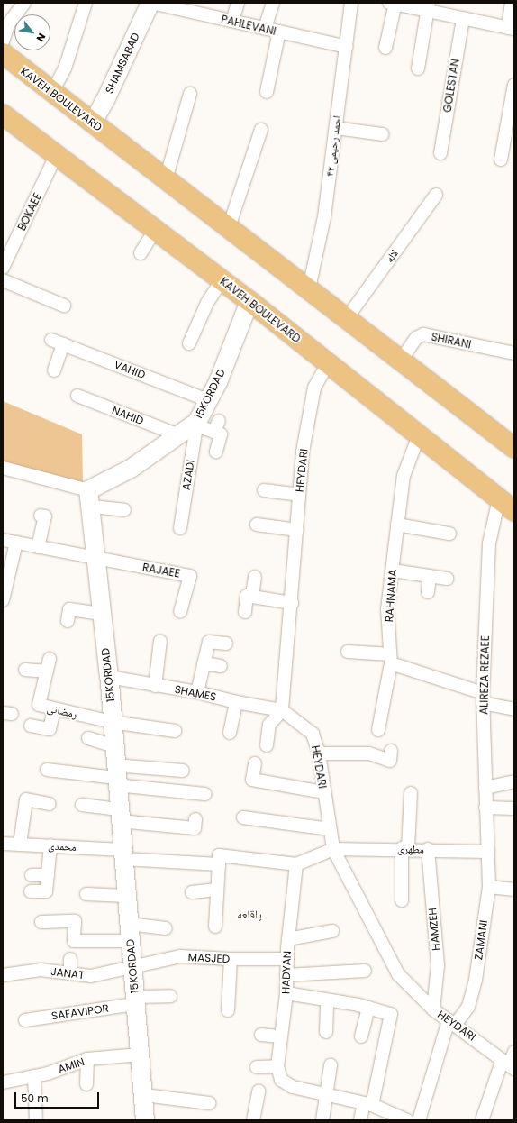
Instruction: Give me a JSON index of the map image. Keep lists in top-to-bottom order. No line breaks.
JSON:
{"streets":{"main road":["KAVEH BOULEVARD"],"street":["PAHLEVANI","SHAMSABAD","GOLESTAN","۴۲ احمد رحیمی","BOKAEE","لاله","SHIRANI","VAHID","15KORDAD","NAHID","HEYDARI","AZADI","RAJAEE","RAHNAMA","ALIREZA REZAEE","SHAMES","رمضانی","محمدی","مطهری","HAMZEH","ZAMANI","MASJED","HADYAN","JANAT","SAFAVIPOR","AMIN"]},"crossings":[["PAHLEVANI","SHAMSABAD"],["PAHLEVANI","۴۲ احمد رحیمی"],["SHAMSABAD","KAVEH BOULEVARD"],["KAVEH BOULEVARD","۴۲ احمد رحیمی"],["KAVEH BOULEVARD","BOKAEE"],["KAVEH BOULEVARD","لاله"],["KAVEH BOULEVARD","SHIRANI"],["KAVEH BOULEVARD","15KORDAD"],["KAVEH BOULEVARD","HEYDARI"],["KAVEH BOULEVARD","RAHNAMA"],["KAVEH BOULEVARD","ALIREZA REZAEE"],["VAHID","15KORDAD"],["15KORDAD","NAHID"],["15KORDAD","AZADI"],["15KORDAD","RAJAEE"],["15KORDAD","SHAMES"],["15KORDAD","رمضانی"],["15KORDAD","محمدی"],["15KORDAD","MASJED"],["15KORDAD","JANAT"],["15KORDAD","SAFAVIPOR"],["15KORDAD","AMIN"],["HEYDARI","SHAMES"],["HEYDARI","مطهری"],["HEYDARI","HAMZEH"],["HEYDARI","ZAMANI"],["ALIREZA REZAEE","مطهری"],["ALIREZA REZAEE","ZAMANI"],["مطهری","HAMZEH"],["مطهری","ZAMANI"],["MASJED","HADYAN"],["MASJED","JANAT"]],"districts":["پاقلعه"],"scale_bar":"50 m","north":"bottom right"}
